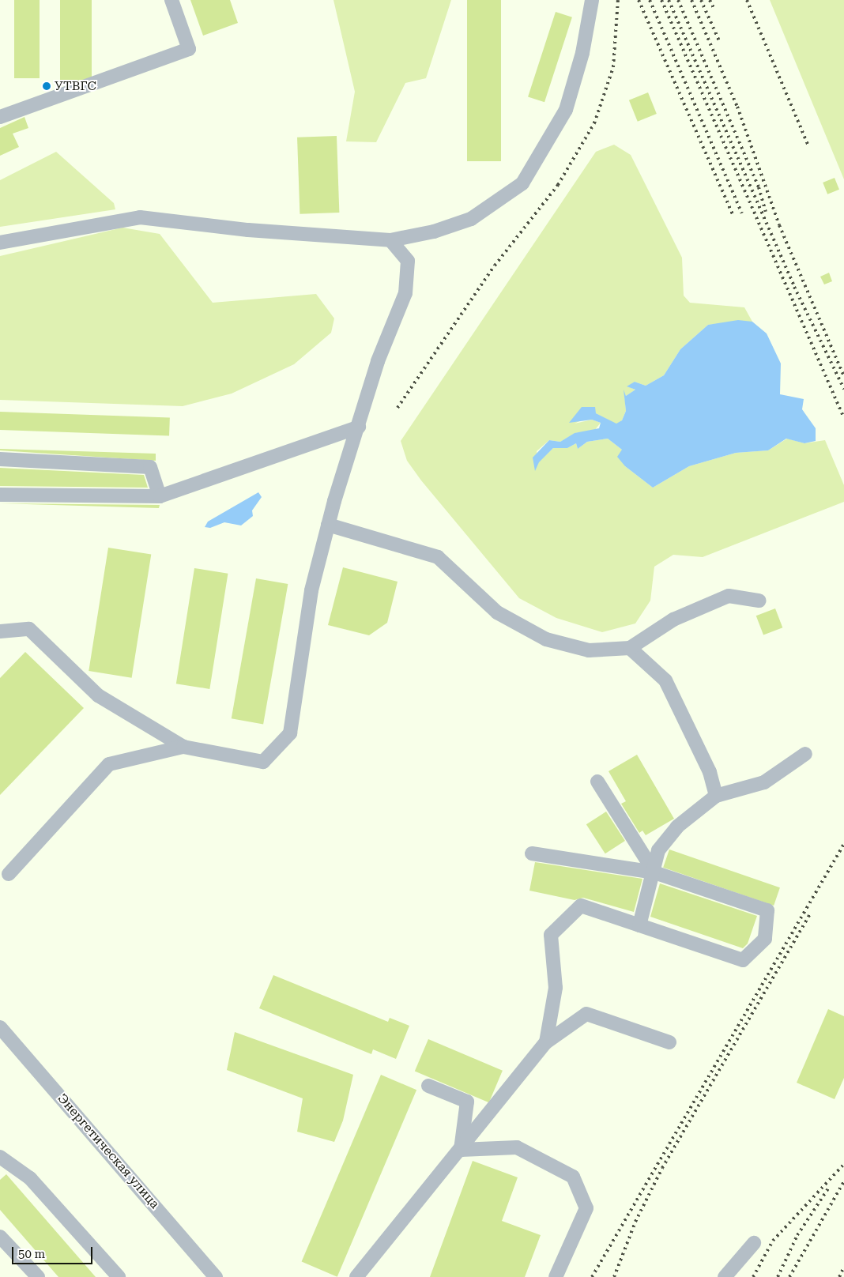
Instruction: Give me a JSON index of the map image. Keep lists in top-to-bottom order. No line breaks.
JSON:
{"streets":{"street":["Энергетическая улица"]},"places":["УТВГС"],"scale_bar":"50 m"}
